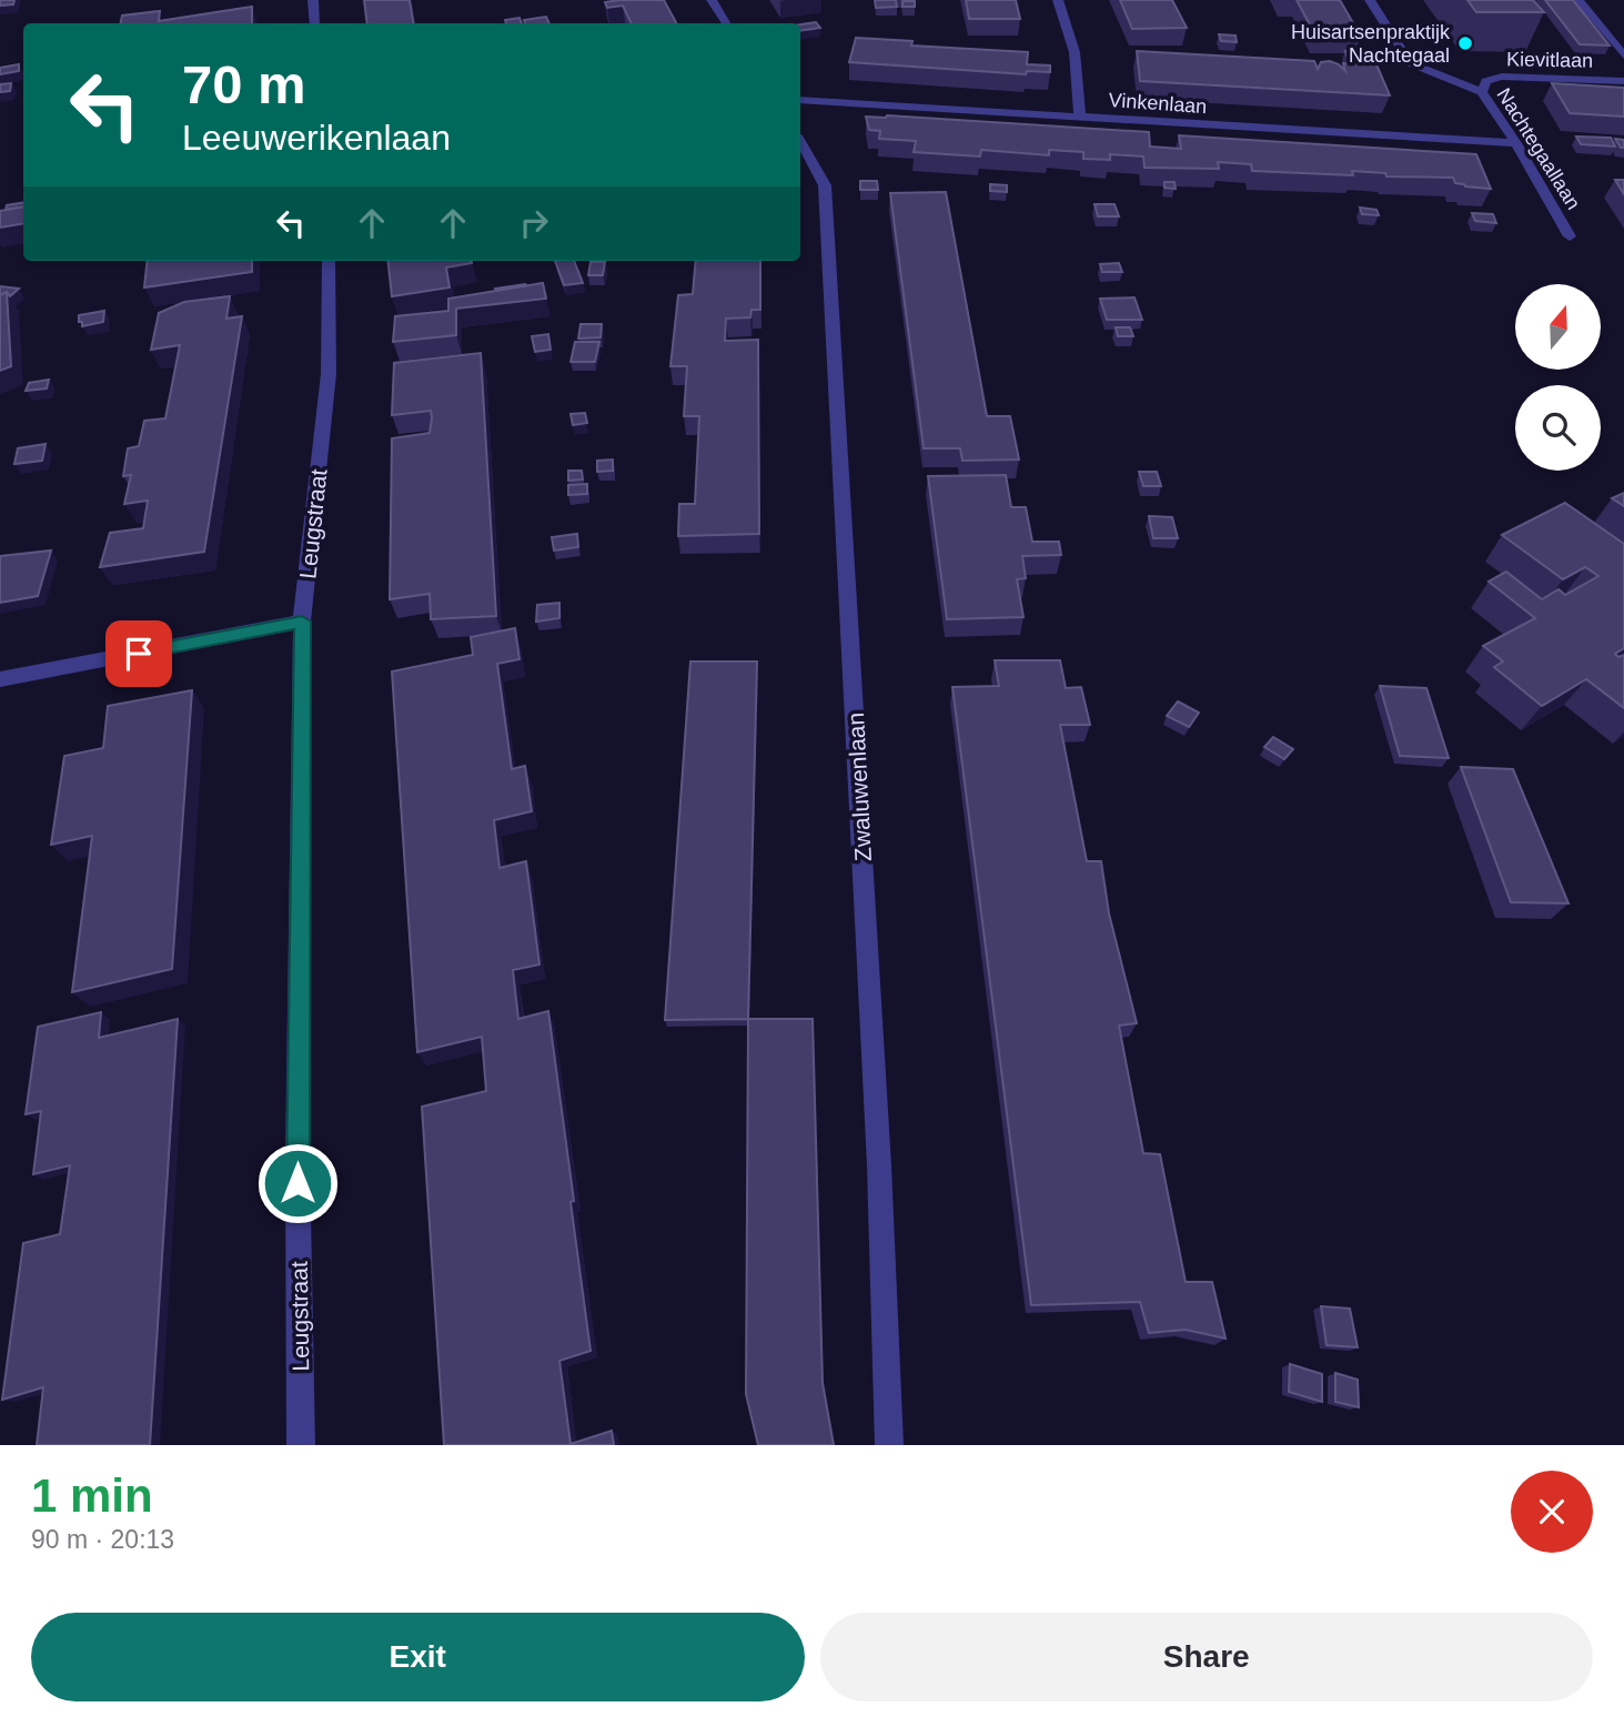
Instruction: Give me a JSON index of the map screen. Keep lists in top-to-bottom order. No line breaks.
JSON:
{"streets":{"street":["Kievitlaan","Vinkenlaan","Nachtegaallaan","Leugstraat","Zwaluwenlaan"]},"crossings":[["Kievitlaan","Nachtegaallaan"],["Vinkenlaan","Nachtegaallaan"]],"places":["Huisartsenpraktijk Nachtegaal"],"north":"top","page":{"turn":["70 m","Leeuwerikenlaan"],"heading":["1 min","90 m · 20:13"],"buttons":["Exit","Share"]}}
